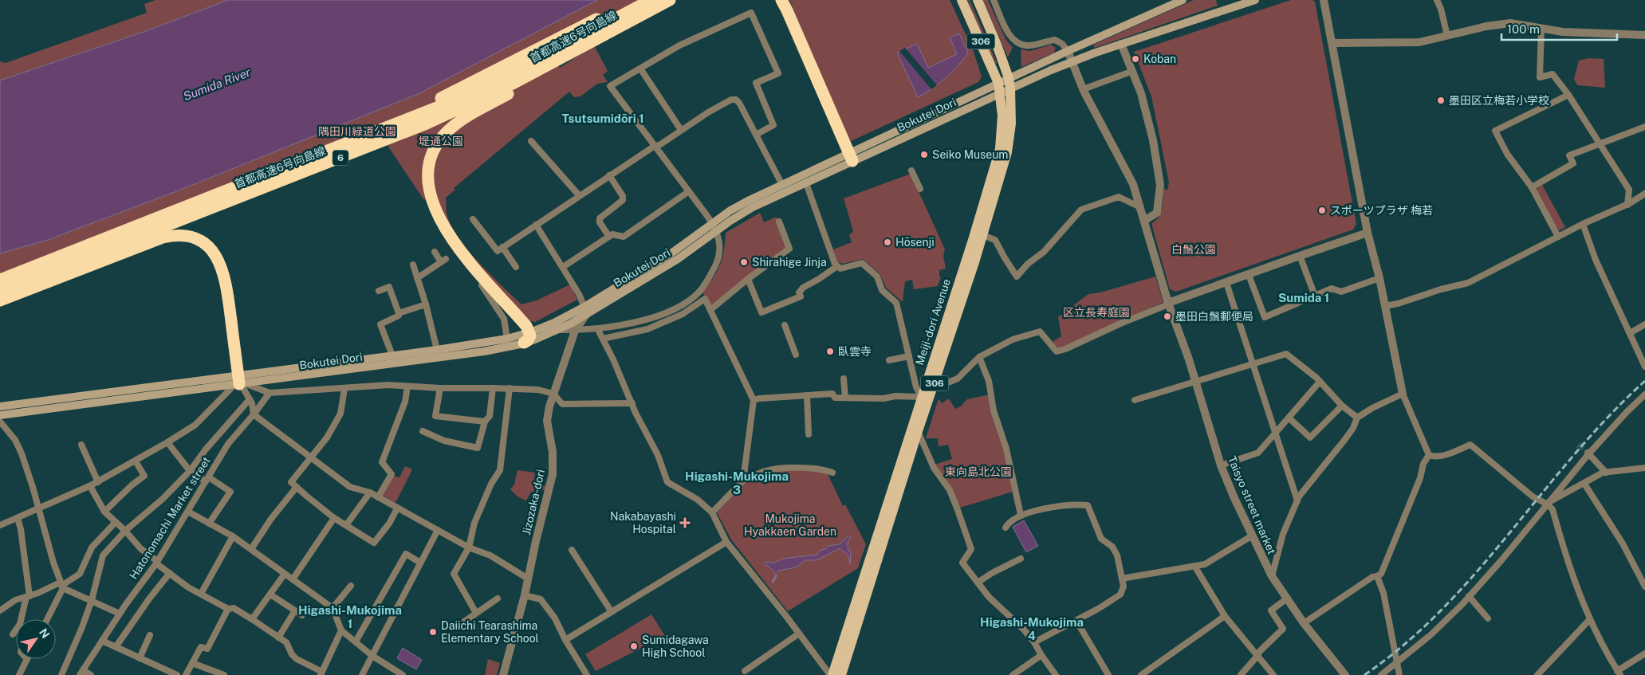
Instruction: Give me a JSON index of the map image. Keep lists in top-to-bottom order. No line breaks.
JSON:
{"streets":{"highway":["首都高速6号向島線","6"],"main road":["306","Bokutei Dori","Meiji-dori Avenue"],"street":["Jizozaka-dori","Taisyo street market","Hatonomachi Market street"]},"crossings":[["Bokutei Dori","Meiji-dori Avenue"],["Bokutei Dori","Jizozaka-dori"],["Bokutei Dori","Taisyo street market"]],"districts":["Tsutsumidōri 1","Sumida 1","Higashi-Mukojima 3","Higashi-Mukojima 1","Higashi-Mukojima 4"],"water":["Sumida River"],"parks":["隅田川緑道公園","堤通公園","白鬚公園","区立長寿庭園","東向島北公園","Mukojima Hyakkaen Garden"],"places":{"other":["Koban","墨田区立梅若小学校","Seiko Museum","スポーツプラザ 梅若","Hōsenji","Shirahige Jinja","墨田白鬚郵便局","臥雲寺","Daiichi Tearashima Elementary School","Sumidagawa High School"],"health":["Nakabayashi Hospital"]},"scale_bar":"100 m","north":"top right"}
